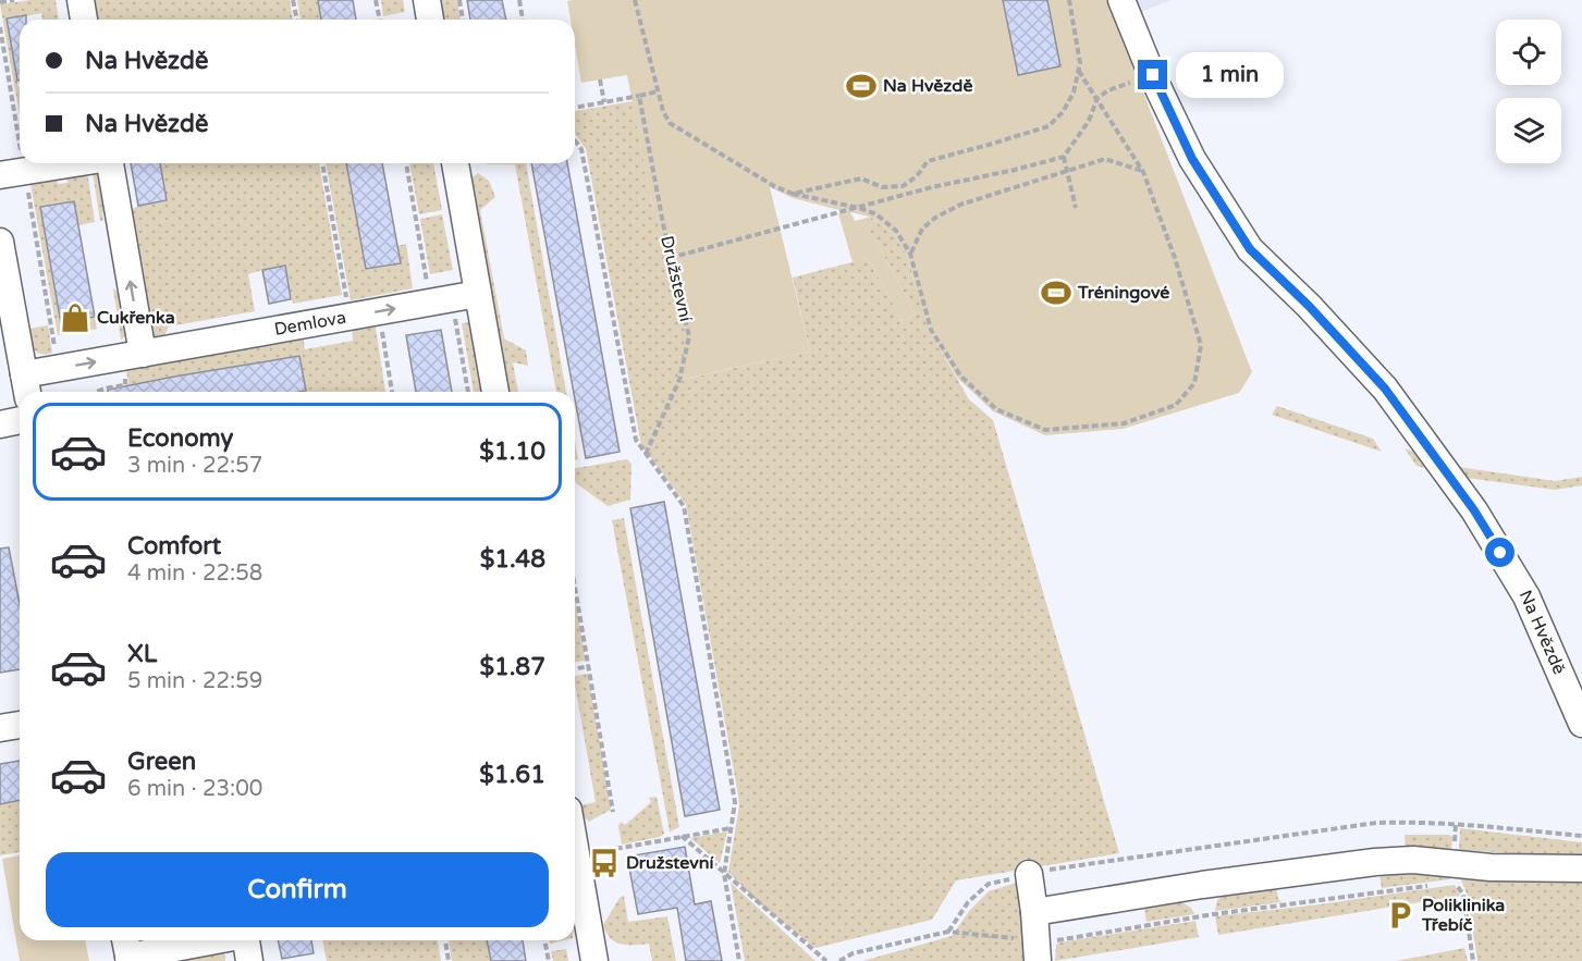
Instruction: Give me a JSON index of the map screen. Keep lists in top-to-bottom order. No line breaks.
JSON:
{"streets":{"street":["Demlova","Na Hvězdě"],"path":["Družstevní"]},"places":{"sports":["Na Hvězdě","Tréningové"],"shop":["Cukřenka"],"bus stop":["Družstevní"],"parking":["Poliklinika Třebíč"]},"page":{"banner":["Na Hvězdě","Na Hvězdě"],"bubble":"1 min","list":[{"name":"Economy","note":"3 min · 22:57","value":"$1.10"},{"name":"Comfort","note":"4 min · 22:58","value":"$1.48"},{"name":"XL","note":"5 min · 22:59","value":"$1.87"},{"name":"Green","note":"6 min · 23:00","value":"$1.61"}],"buttons":"Confirm"}}
